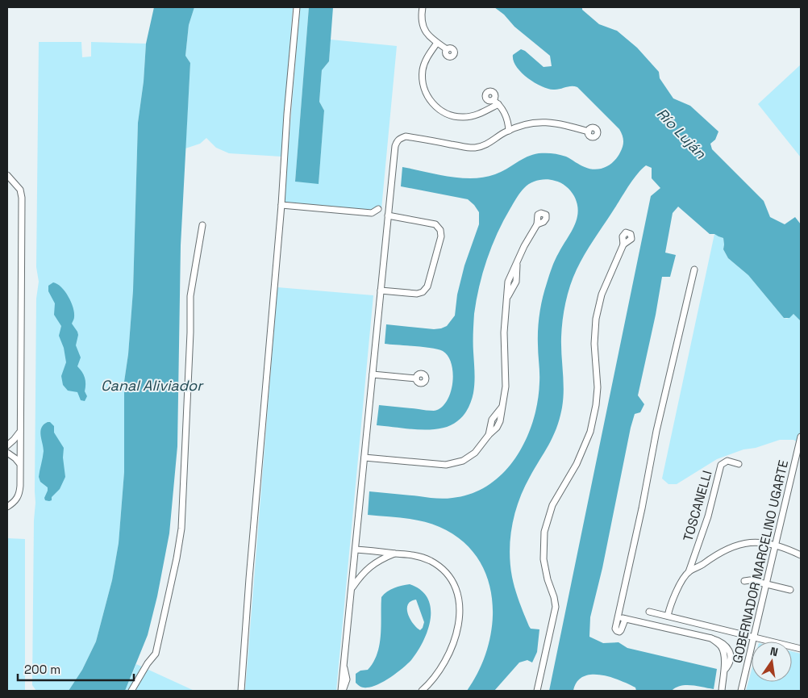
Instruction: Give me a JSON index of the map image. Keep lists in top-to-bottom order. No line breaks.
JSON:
{"streets":{"street":["TOSCANELLI","GOBERNADOR MARCELINO UGARTE"]},"water":["Río Luján","Canal Aliviador"],"scale_bar":"200 m","north":"top"}
